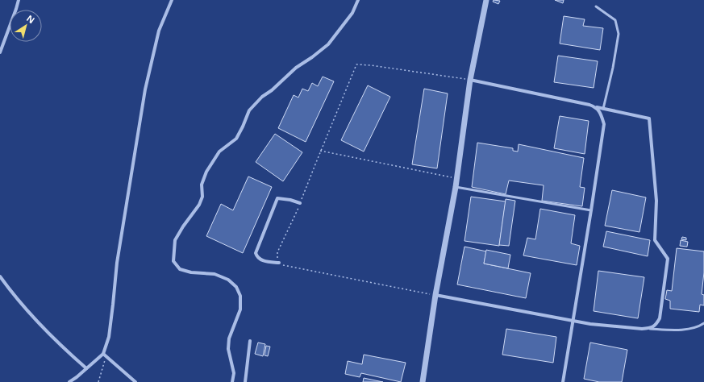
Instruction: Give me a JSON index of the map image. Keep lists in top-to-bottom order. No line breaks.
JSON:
{"north":"top right"}
